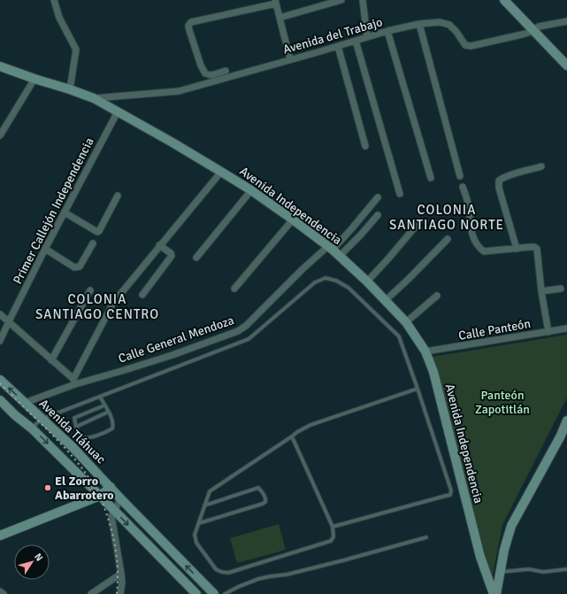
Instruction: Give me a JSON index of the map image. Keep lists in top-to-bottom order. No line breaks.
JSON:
{"streets":{"street":["Avenida del Trabajo","Avenida Independencia","Primer Callejón Independencia","Calle Panteón","Calle General Mendoza","Avenida Tláhuac"]},"crossings":[["Avenida del Trabajo","Avenida Independencia"],["Avenida Independencia","Primer Callejón Independencia"],["Avenida Independencia","Calle Panteón"],["Avenida Independencia","Calle General Mendoza"],["Calle General Mendoza","Avenida Tláhuac"]],"districts":["COLONIA SANTIAGO NORTE","COLONIA SANTIAGO CENTRO"],"parks":["Panteón Zapotitlán"],"places":["El Zorro Abarrotero"],"north":"top right"}
